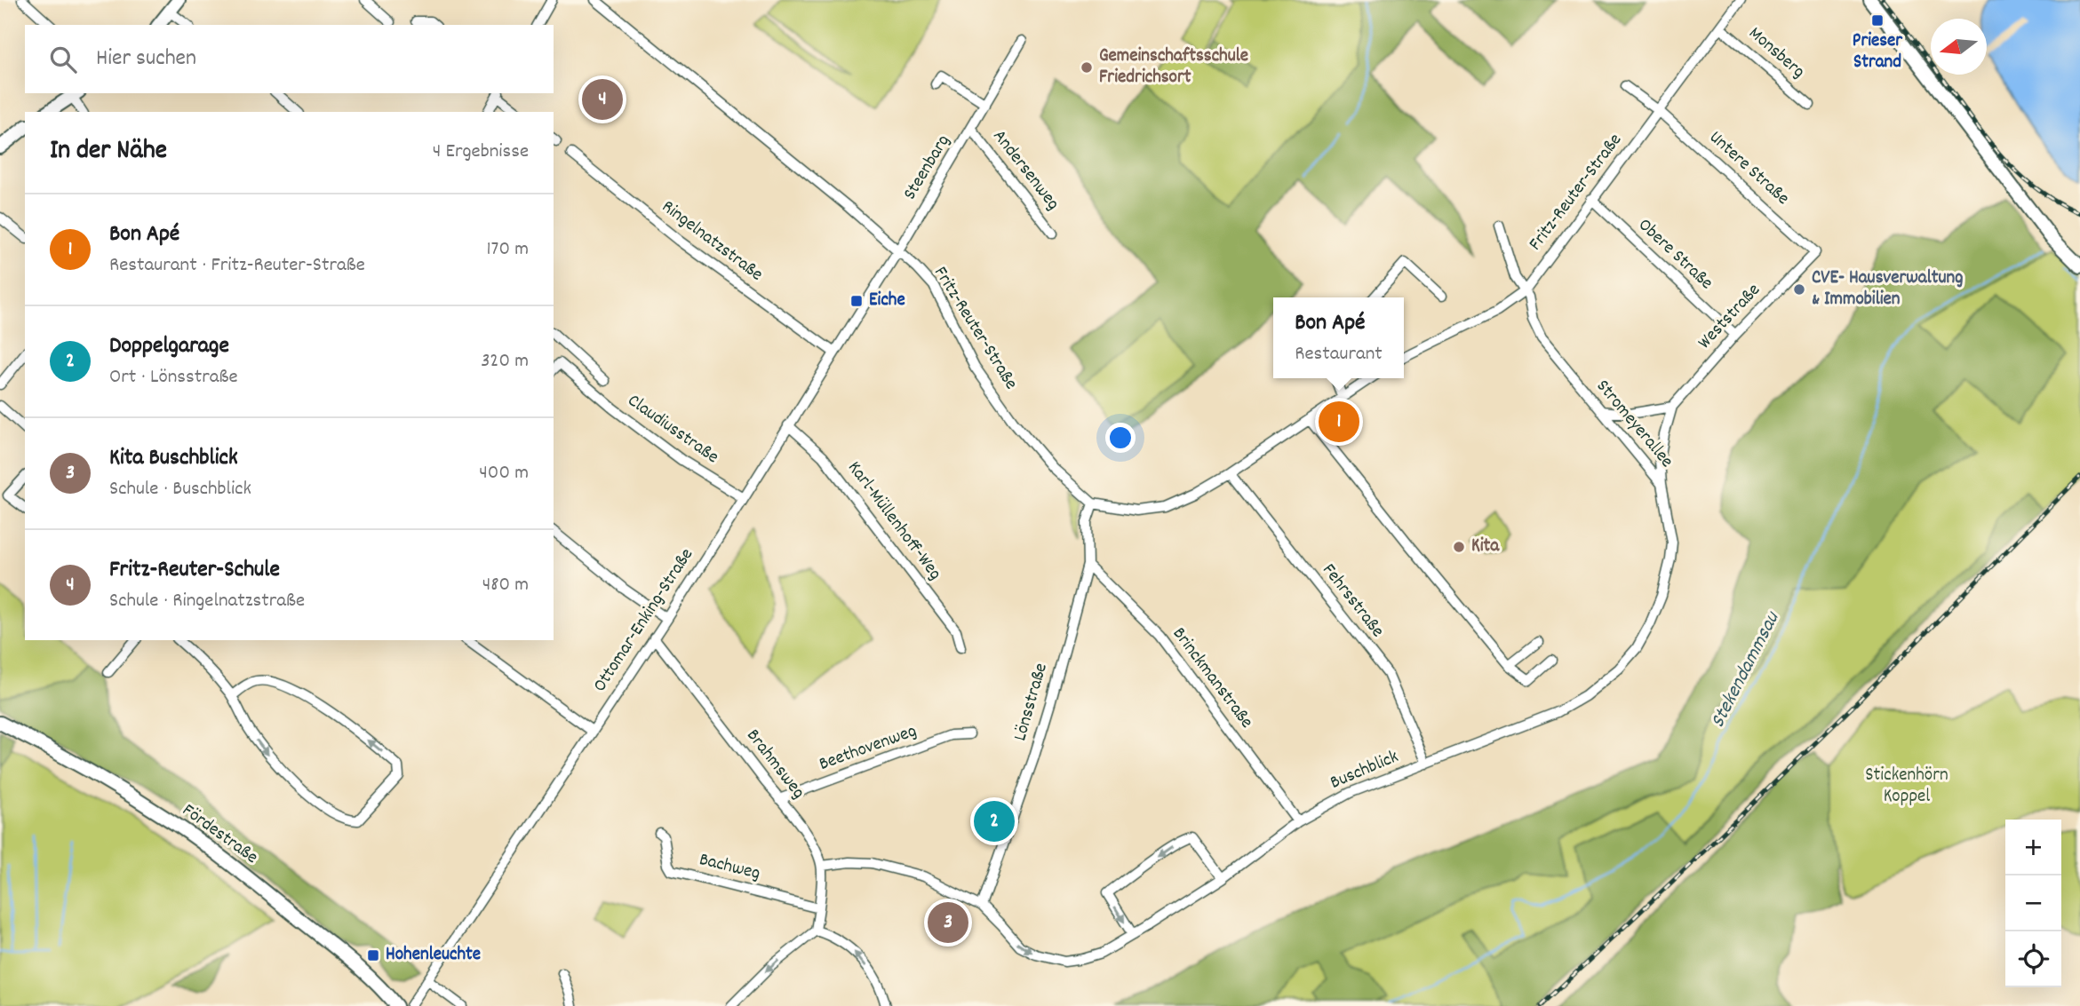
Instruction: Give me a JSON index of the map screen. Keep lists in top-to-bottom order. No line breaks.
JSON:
{"streets":{"main road":["Fördestraße"],"street":["Monsberg","Steenbarg","Untere Straße","Andersenweg","Fritz-Reuter-Straße","Ringelnatzstraße","Obere Straße","Weststraße","Stromeyerallee","Claudiusstraße","Karl-Müllenhoff-Weg","Fehrsstraße","Ottomar-Enking-Straße","Brinckmanstraße","Lönsstraße","Beethovenweg","Brahmsweg","Buschblick","Bachweg"]},"crossings":[["Monsberg","Fritz-Reuter-Straße"],["Steenbarg","Andersenweg"],["Steenbarg","Fritz-Reuter-Straße"],["Steenbarg","Ottomar-Enking-Straße"],["Untere Straße","Fritz-Reuter-Straße"],["Untere Straße","Weststraße"],["Fritz-Reuter-Straße","Obere Straße"],["Fritz-Reuter-Straße","Stromeyerallee"],["Fritz-Reuter-Straße","Ottomar-Enking-Straße"],["Fritz-Reuter-Straße","Lönsstraße"],["Ringelnatzstraße","Ottomar-Enking-Straße"],["Obere Straße","Weststraße"],["Weststraße","Stromeyerallee"],["Stromeyerallee","Buschblick"],["Claudiusstraße","Ottomar-Enking-Straße"],["Karl-Müllenhoff-Weg","Ottomar-Enking-Straße"],["Fehrsstraße","Buschblick"],["Ottomar-Enking-Straße","Brahmsweg"],["Brinckmanstraße","Lönsstraße"],["Brinckmanstraße","Buschblick"],["Lönsstraße","Buschblick"],["Beethovenweg","Brahmsweg"],["Brahmsweg","Buschblick"]],"water":["Stekendammsau"],"parks":["Stickenhörn Koppel"],"places":{"transit":["Prieser Strand","Eiche","Hohenleuchte"],"other":["Gemeinschaftsschule Friedrichsort","CVE- Hausverwaltung & Immobilien","Kita"]},"north":"left","page":{"search":"Hier suchen","pins":["4","1","2","3"],"heading":["In der Nähe","4 Ergebnisse"],"list":[{"mark":"1","name":"Bon Apé","note":"Restaurant · Fritz-Reuter-Straße","value":"170 m"},{"mark":"2","name":"Doppelgarage","note":"Ort · Lönsstraße","value":"320 m"},{"mark":"3","name":"Kita Buschblick","note":"Schule · Buschblick","value":"400 m"},{"mark":"4","name":"Fritz-Reuter-Schule","note":"Schule · Ringelnatzstraße","value":"480 m"}],"popup":["Bon Apé","Restaurant"],"map_buttons":["+","−"]}}
